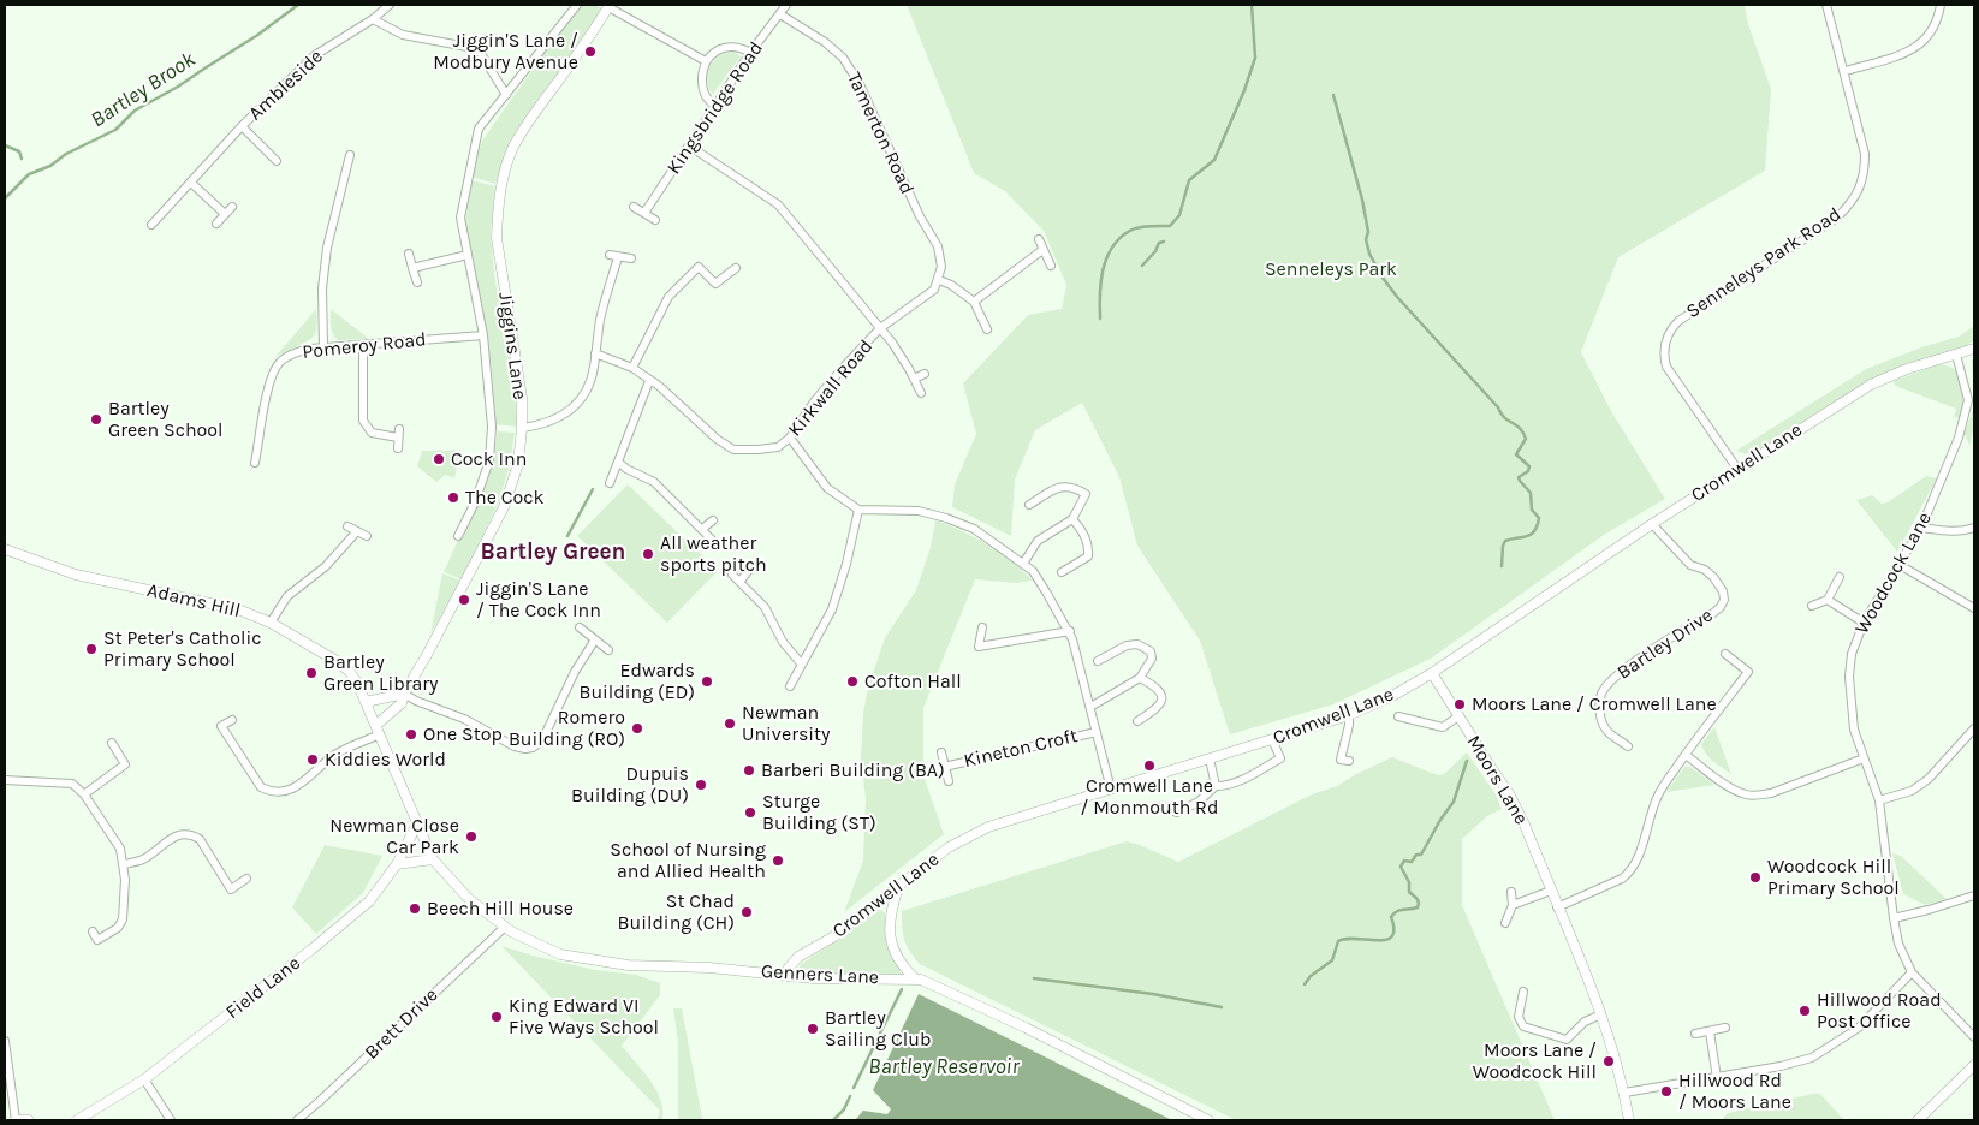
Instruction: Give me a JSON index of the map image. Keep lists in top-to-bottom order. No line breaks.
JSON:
{"streets":{"street":["Ambleside","Kingsbridge Road","Tamerton Road","Senneleys Park Road","Pomeroy Road","Jiggins Lane","Kirkwall Road","Cromwell Lane","Woodcock Lane","Adams Hill","Bartley Drive","Kineton Croft","Moors Lane","Genners Lane","Field Lane","Brett Drive"]},"crossings":[["Kingsbridge Road","Tamerton Road"],["Tamerton Road","Kirkwall Road"],["Senneleys Park Road","Cromwell Lane"],["Pomeroy Road","Jiggins Lane"],["Jiggins Lane","Adams Hill"],["Jiggins Lane","Genners Lane"],["Cromwell Lane","Woodcock Lane"],["Cromwell Lane","Bartley Drive"],["Cromwell Lane","Moors Lane"],["Cromwell Lane","Genners Lane"],["Adams Hill","Genners Lane"],["Genners Lane","Field Lane"],["Genners Lane","Brett Drive"]],"districts":["Bartley Green"],"water":["Bartley Brook","Bartley Reservoir"],"parks":["Senneleys Park"],"places":["Jiggin'S Lane / Modbury Avenue","Bartley Green School","Cock Inn","The Cock","All weather sports pitch","Jiggin'S Lane / The Cock Inn","St Peter's Catholic Primary School","Bartley Green Library","Edwards Building (ED)","Cofton Hall","Moors Lane / Cromwell Lane","Newman University","Romero Building (RO)","One Stop","Kiddies World","Cromwell Lane / Monmouth Rd","Barberi Building (BA)","Dupuis Building (DU)","Sturge Building (ST)","Newman Close Car Park","School of Nursing and Allied Health","Woodcock Hill Primary School","Beech Hill House","St Chad Building (CH)","Hillwood Road Post Office","King Edward VI Five Ways School","Bartley Sailing Club","Moors Lane / Woodcock Hill","Hillwood Rd / Moors Lane"]}
